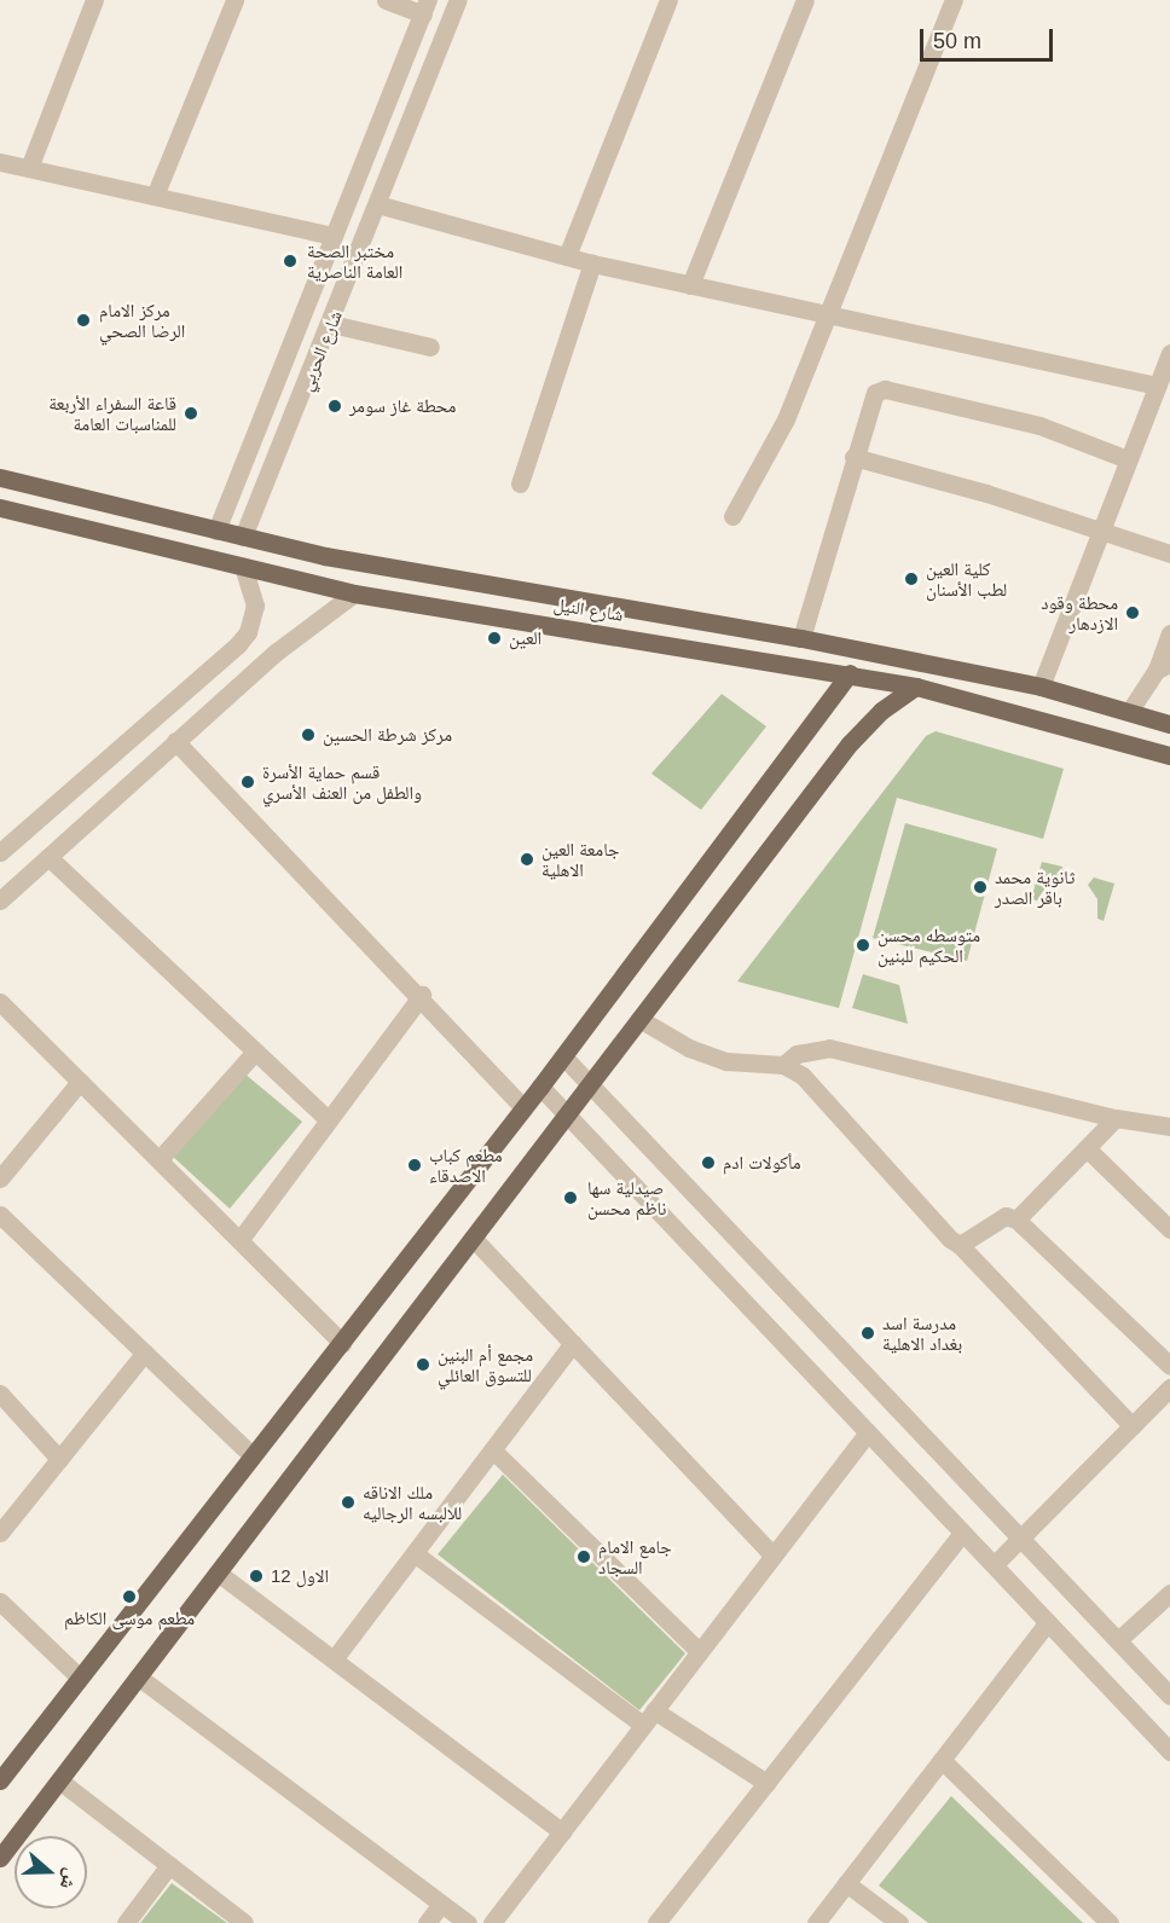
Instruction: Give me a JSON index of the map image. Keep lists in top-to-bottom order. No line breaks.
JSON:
{"streets":{"main road":["شارع النيل"],"street":["شارع الحربي"]},"places":["مختبر الصحة العامة الناصرية","مركز الامام الرضا الصحي","محطة غاز سومر","قاعة السفراء الأربعة للمناسبات العامة","كلية العين لطب الأسنان","محطة وقود الازدهار","العين","مركز شرطة الحسين","قسم حماية الأسرة والطفل من العنف الأسري","جامعة العين الاهلية","ثانوية محمد باقر الصدر","متوسطه محسن الحكيم للبنين","مأكولات ادم","مطعم كباب الاصدقاء","صيدلية سها ناظم محسن","مدرسة اسد بغداد الاهلية","مجمع أم البنين للتسوق العائلي","ملك الاناقه للالبسه الرجاليه","جامع الامام السجاد","الاول 12","مطعم موسى الكاظم"],"scale_bar":"50 m","north":"right"}
